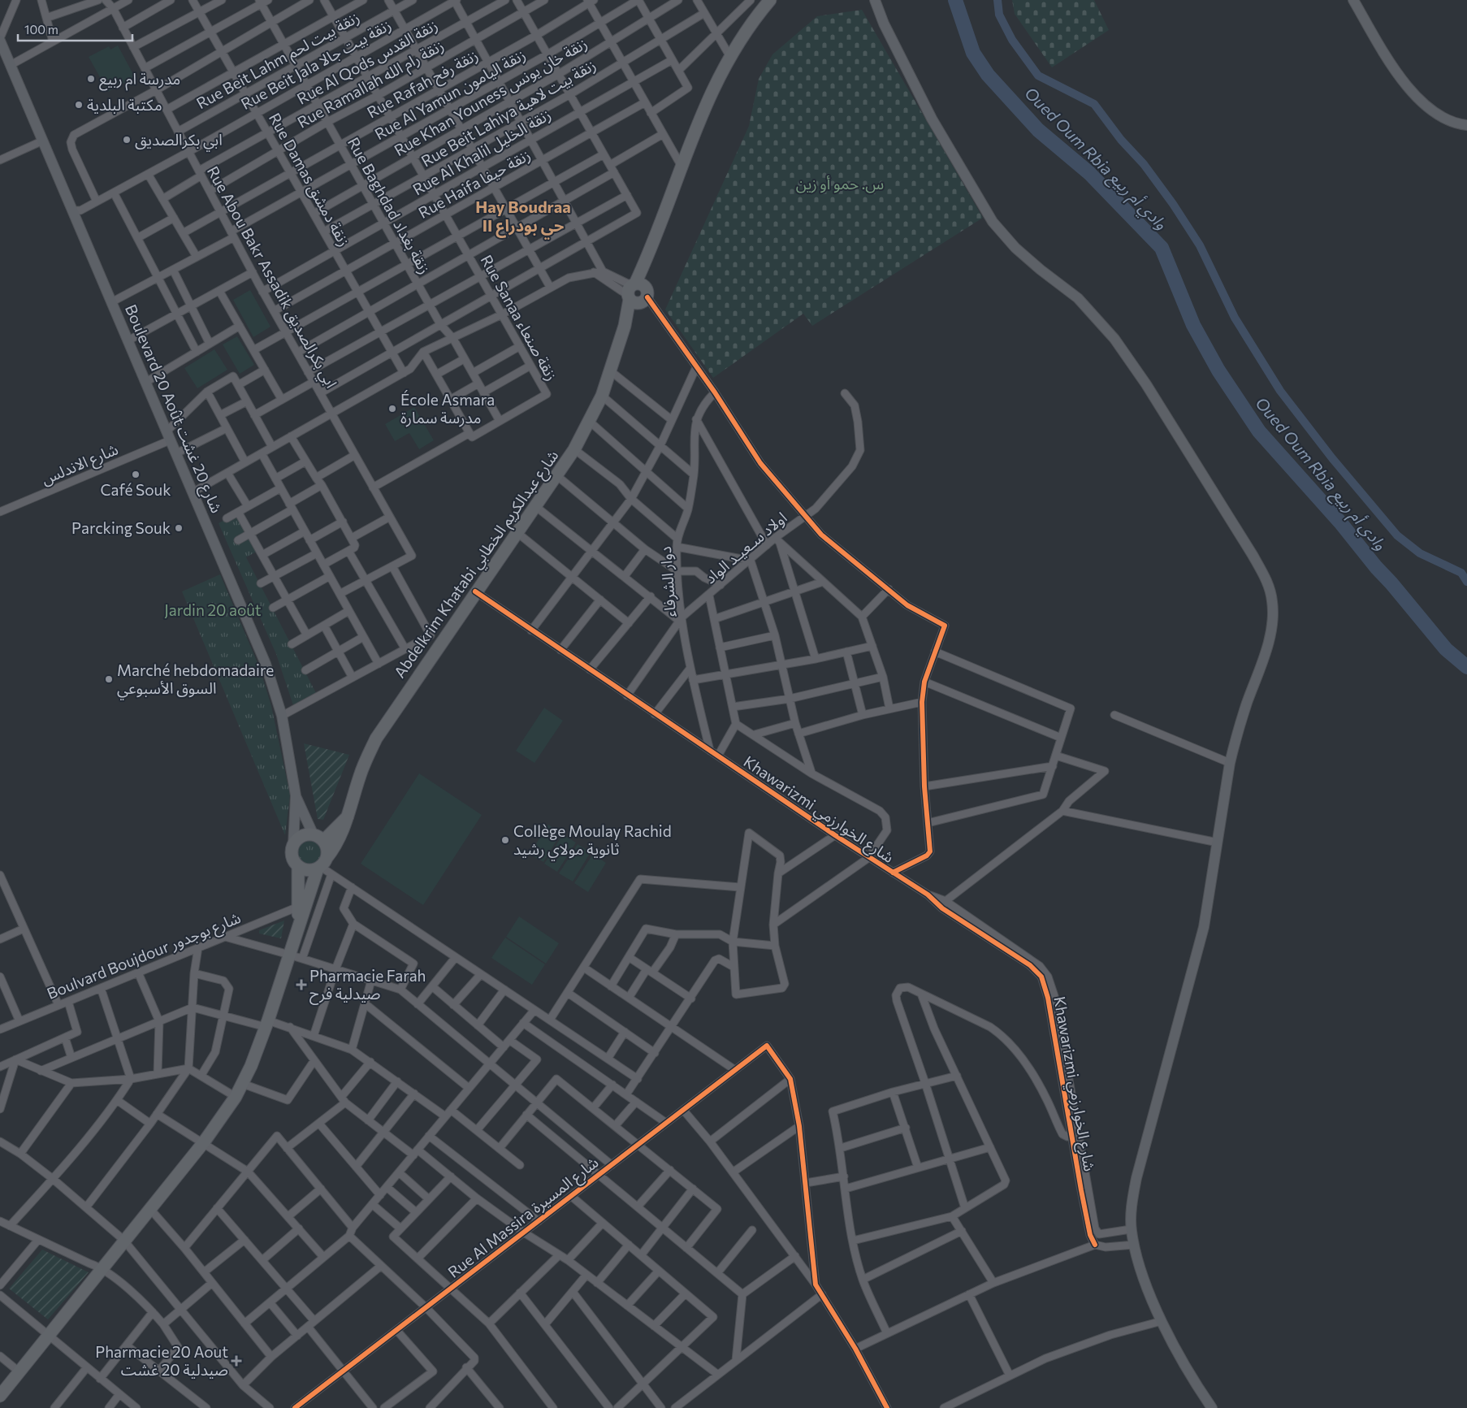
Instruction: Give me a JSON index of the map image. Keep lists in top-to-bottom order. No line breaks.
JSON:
{"streets":{"main road":["Boulevard 20 Août شارع 20 غشت","Abdelkrim Khatabi شارع عبدالكريم الخطابي"],"street":["Rue Beit Lahm زنقة بيت لحم","Rue Al Qods زنقة القدس","Rue Beit Jala زنقة بيت جالا","Rue Ramallah زنقة رام الله","Rue Rafah زنقة رفح","Rue Al Yamun زنقة اليامون","Rue Khan Youness زنقة خان يونس","Rue Beit Lahiya زنقة بيت لاهية","Rue Al Khalil زنقة الخليل","Rue Damas زنقة دمشق","Rue Haifa زنقة حيفا","Rue Baghdad زنقة بغداد","Rue Abou Bakr Assadik ابي بكرالصديق","Rue Sanaa زنقة صنعاء","شارع الاندلس","اولاد سـعيـد الواد","دوار الشرفاء","Khawarizmi شارع الخوارزمي","Boulvard Boujdour شارع بوجدور","Rue Al Massira شارع المسيرة"]},"crossings":[["Rue Beit Lahm زنقة بيت لحم","Rue Damas زنقة دمشق"],["Rue Beit Lahm زنقة بيت لحم","Rue Baghdad زنقة بغداد"],["Rue Beit Lahm زنقة بيت لحم","Rue Abou Bakr Assadik ابي بكرالصديق"],["Rue Beit Lahm زنقة بيت لحم","Rue Sanaa زنقة صنعاء"],["Rue Al Qods زنقة القدس","Rue Damas زنقة دمشق"],["Rue Al Qods زنقة القدس","Rue Baghdad زنقة بغداد"],["Rue Al Qods زنقة القدس","Rue Abou Bakr Assadik ابي بكرالصديق"],["Rue Al Qods زنقة القدس","Rue Sanaa زنقة صنعاء"],["Rue Beit Jala زنقة بيت جالا","Rue Damas زنقة دمشق"],["Rue Beit Jala زنقة بيت جالا","Rue Baghdad زنقة بغداد"],["Rue Beit Jala زنقة بيت جالا","Rue Abou Bakr Assadik ابي بكرالصديق"],["Rue Beit Jala زنقة بيت جالا","Rue Sanaa زنقة صنعاء"],["Rue Beit Jala زنقة بيت جالا","Boulevard 20 Août شارع 20 غشت"],["Rue Ramallah زنقة رام الله","Rue Damas زنقة دمشق"],["Rue Ramallah زنقة رام الله","Rue Baghdad زنقة بغداد"],["Rue Ramallah زنقة رام الله","Rue Abou Bakr Assadik ابي بكرالصديق"],["Rue Ramallah زنقة رام الله","Rue Sanaa زنقة صنعاء"],["Rue Rafah زنقة رفح","Rue Damas زنقة دمشق"],["Rue Rafah زنقة رفح","Rue Baghdad زنقة بغداد"],["Rue Rafah زنقة رفح","Rue Abou Bakr Assadik ابي بكرالصديق"],["Rue Rafah زنقة رفح","Rue Sanaa زنقة صنعاء"],["Rue Al Yamun زنقة اليامون","Rue Damas زنقة دمشق"],["Rue Al Yamun زنقة اليامون","Rue Baghdad زنقة بغداد"],["Rue Al Yamun زنقة اليامون","Rue Abou Bakr Assadik ابي بكرالصديق"],["Rue Al Yamun زنقة اليامون","Rue Sanaa زنقة صنعاء"],["Rue Al Yamun زنقة اليامون","Boulevard 20 Août شارع 20 غشت"],["Rue Khan Youness زنقة خان يونس","Rue Damas زنقة دمشق"],["Rue Khan Youness زنقة خان يونس","Rue Baghdad زنقة بغداد"],["Rue Khan Youness زنقة خان يونس","Rue Sanaa زنقة صنعاء"],["Rue Beit Lahiya زنقة بيت لاهية","Rue Damas زنقة دمشق"],["Rue Beit Lahiya زنقة بيت لاهية","Rue Baghdad زنقة بغداد"],["Rue Beit Lahiya زنقة بيت لاهية","Rue Sanaa زنقة صنعاء"],["Rue Al Khalil زنقة الخليل","Rue Damas زنقة دمشق"],["Rue Al Khalil زنقة الخليل","Rue Baghdad زنقة بغداد"],["Rue Al Khalil زنقة الخليل","Rue Abou Bakr Assadik ابي بكرالصديق"],["Rue Al Khalil زنقة الخليل","Rue Sanaa زنقة صنعاء"],["Rue Damas زنقة دمشق","Rue Haifa زنقة حيفا"],["Rue Haifa زنقة حيفا","Rue Baghdad زنقة بغداد"],["Rue Haifa زنقة حيفا","Rue Abou Bakr Assadik ابي بكرالصديق"],["Rue Haifa زنقة حيفا","Rue Sanaa زنقة صنعاء"],["Rue Baghdad زنقة بغداد","Rue Sanaa زنقة صنعاء"],["Boulevard 20 Août شارع 20 غشت","شارع الاندلس"],["اولاد سـعيـد الواد","دوار الشرفاء"],["اولاد سـعيـد الواد","Khawarizmi شارع الخوارزمي"],["Abdelkrim Khatabi شارع عبدالكريم الخطابي","Khawarizmi شارع الخوارزمي"],["دوار الشرفاء","Khawarizmi شارع الخوارزمي"]],"districts":["Hay Boudraa II حي بودراع"],"water":["Oued Oum Rbia وادي أم ربيع"],"parks":["س. حمو أو زين","Jardin 20 août"],"places":{"other":["مدرسة ام ربيع","مكتبة البلدية","ابي بكرالصديق","École Asmara مدرسة سمارة","Café Souk","Parcking Souk","Marché hebdomadaire السوق الأسبوعي","Collège Moulay Rachid ثانوية مولاي رشيد"],"health":["Pharmacie Farah صيدلية فرح","Pharmacie 20 Aout صيدلية 20 غشت"]},"scale_bar":"100 m"}
